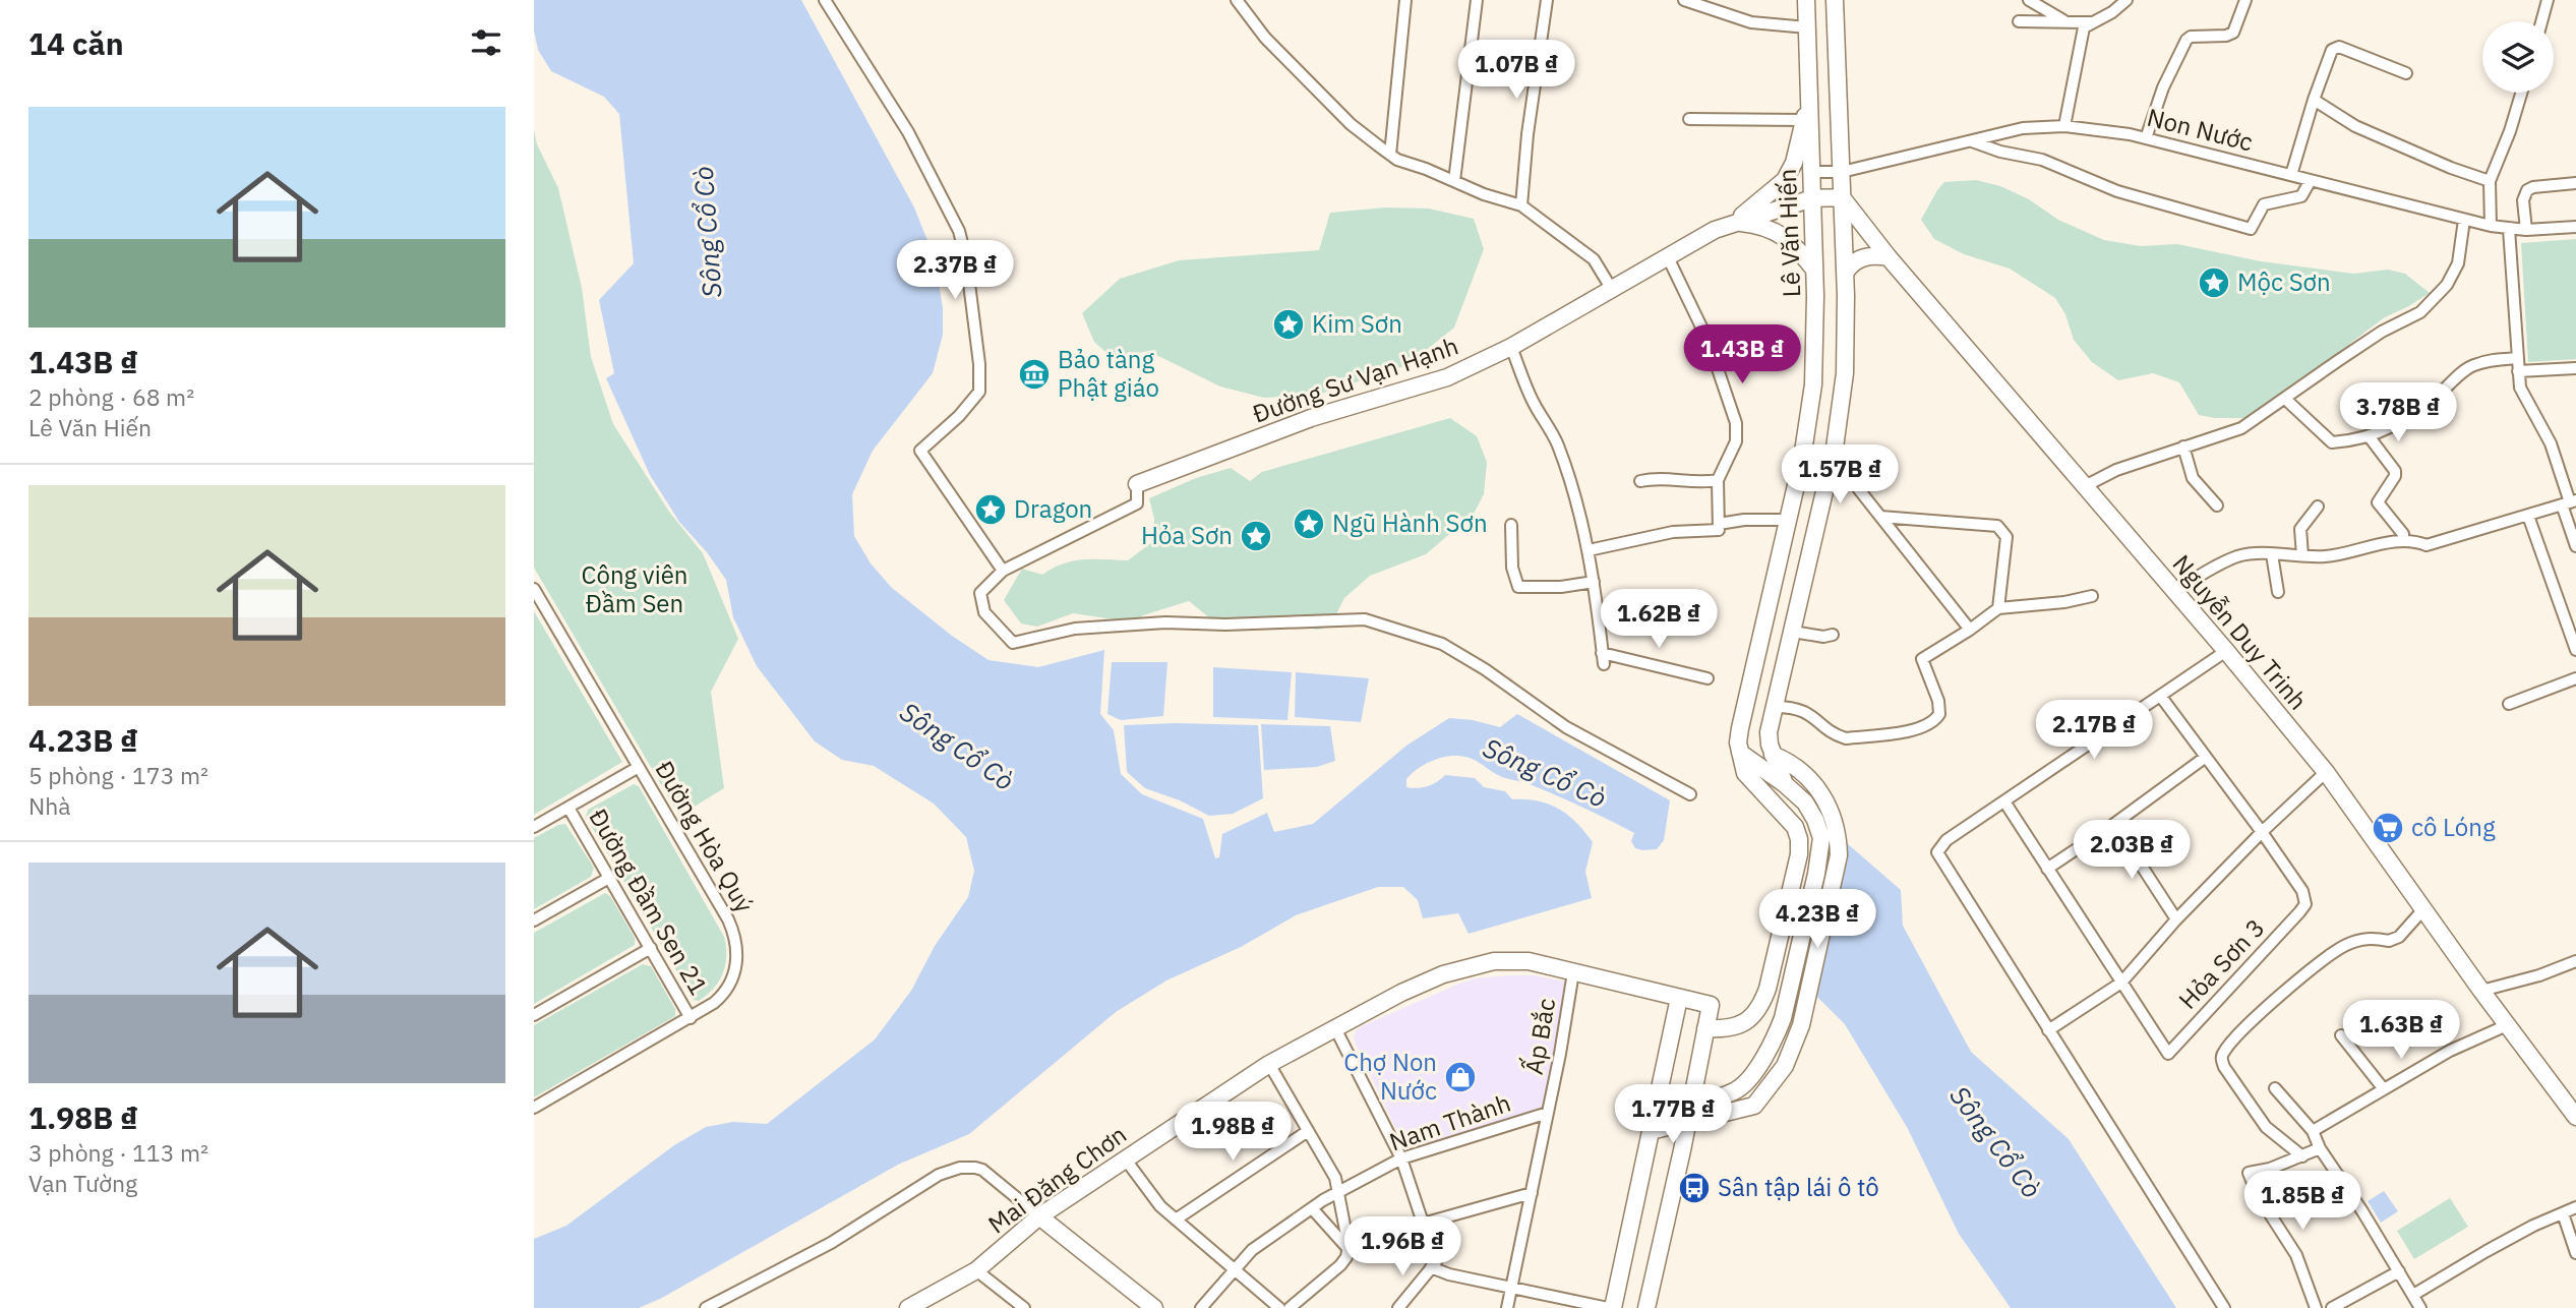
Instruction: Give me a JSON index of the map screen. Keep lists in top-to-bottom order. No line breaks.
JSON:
{"streets":{"main road":["Lê Văn Hiến","Đường Sư Vạn Hạnh","Nguyễn Duy Trinh","Mai Đăng Chơn"],"street":["Non Nước","Đường Hòa Quý","Đường Đầm Sen 21","Hỏa Sơn 3","Ấp Bắc","Nam Thành"]},"crossings":[["Non Nước","Lê Văn Hiến"],["Lê Văn Hiến","Đường Sư Vạn Hạnh"],["Đường Sư Vạn Hạnh","Nguyễn Duy Trinh"],["Đường Hòa Quý","Đường Đầm Sen 21"],["Ấp Bắc","Nam Thành"],["Ấp Bắc","Mai Đăng Chơn"]],"water":["Sông Cổ Cò"],"parks":["Công viên Đầm Sen"],"places":{"place":["Mộc Sơn","Kim Sơn","Dragon","Ngũ Hành Sơn","Hỏa Sơn"],"museum":["Bảo tàng Phật giáo"],"supermarket":["cô Lóng"],"shop":["Chợ Non Nước"],"bus stop":["Sân tập lái ô tô"]},"page":{"heading":"14 căn","price":["1.07B ₫","2.37B ₫","1.43B ₫","3.78B ₫","1.57B ₫","1.62B ₫","2.17B ₫","2.03B ₫","4.23B ₫","1.63B ₫","1.77B ₫","1.98B ₫","1.85B ₫","1.96B ₫"],"list":[{"name":"1.43B ₫","note":"2 phòng · 68 m² · Lê Văn Hiến"},{"name":"4.23B ₫","note":"5 phòng · 173 m² · Nhà"},{"name":"1.98B ₫","note":"3 phòng · 113 m² · Vạn Tường"}]}}
